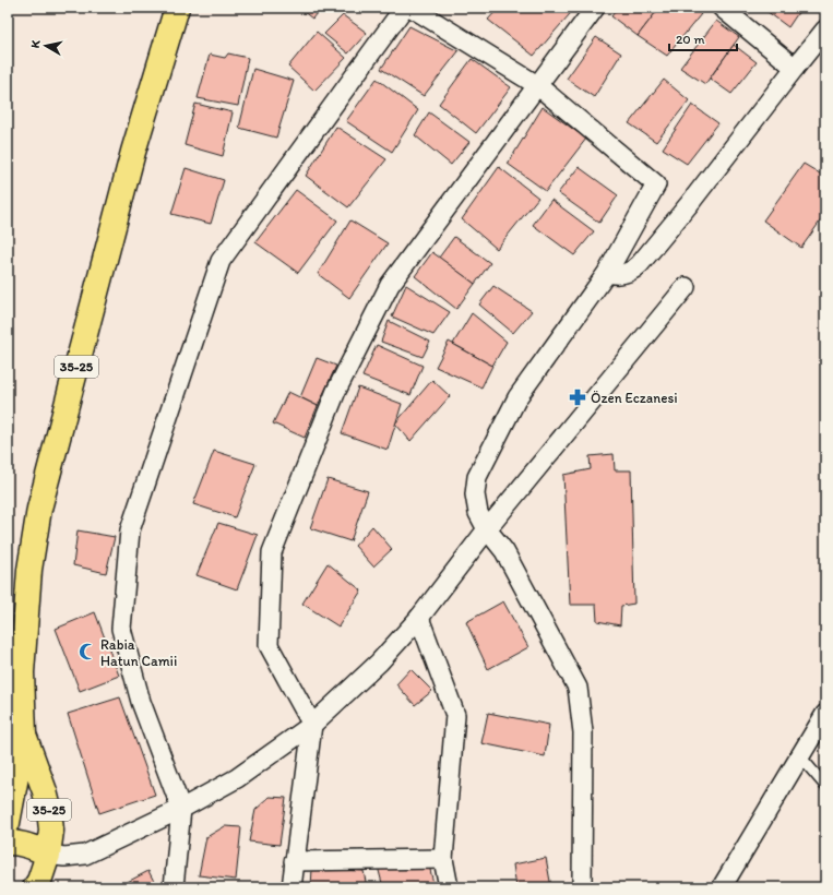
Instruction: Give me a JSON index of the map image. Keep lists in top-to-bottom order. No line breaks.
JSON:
{"streets":{"main road":["35-25"]},"places":{"pharmacy":["Özen Eczanesi"],"mosque":["Rabia Hatun Camii"]},"scale_bar":"20 m","north":"left"}
